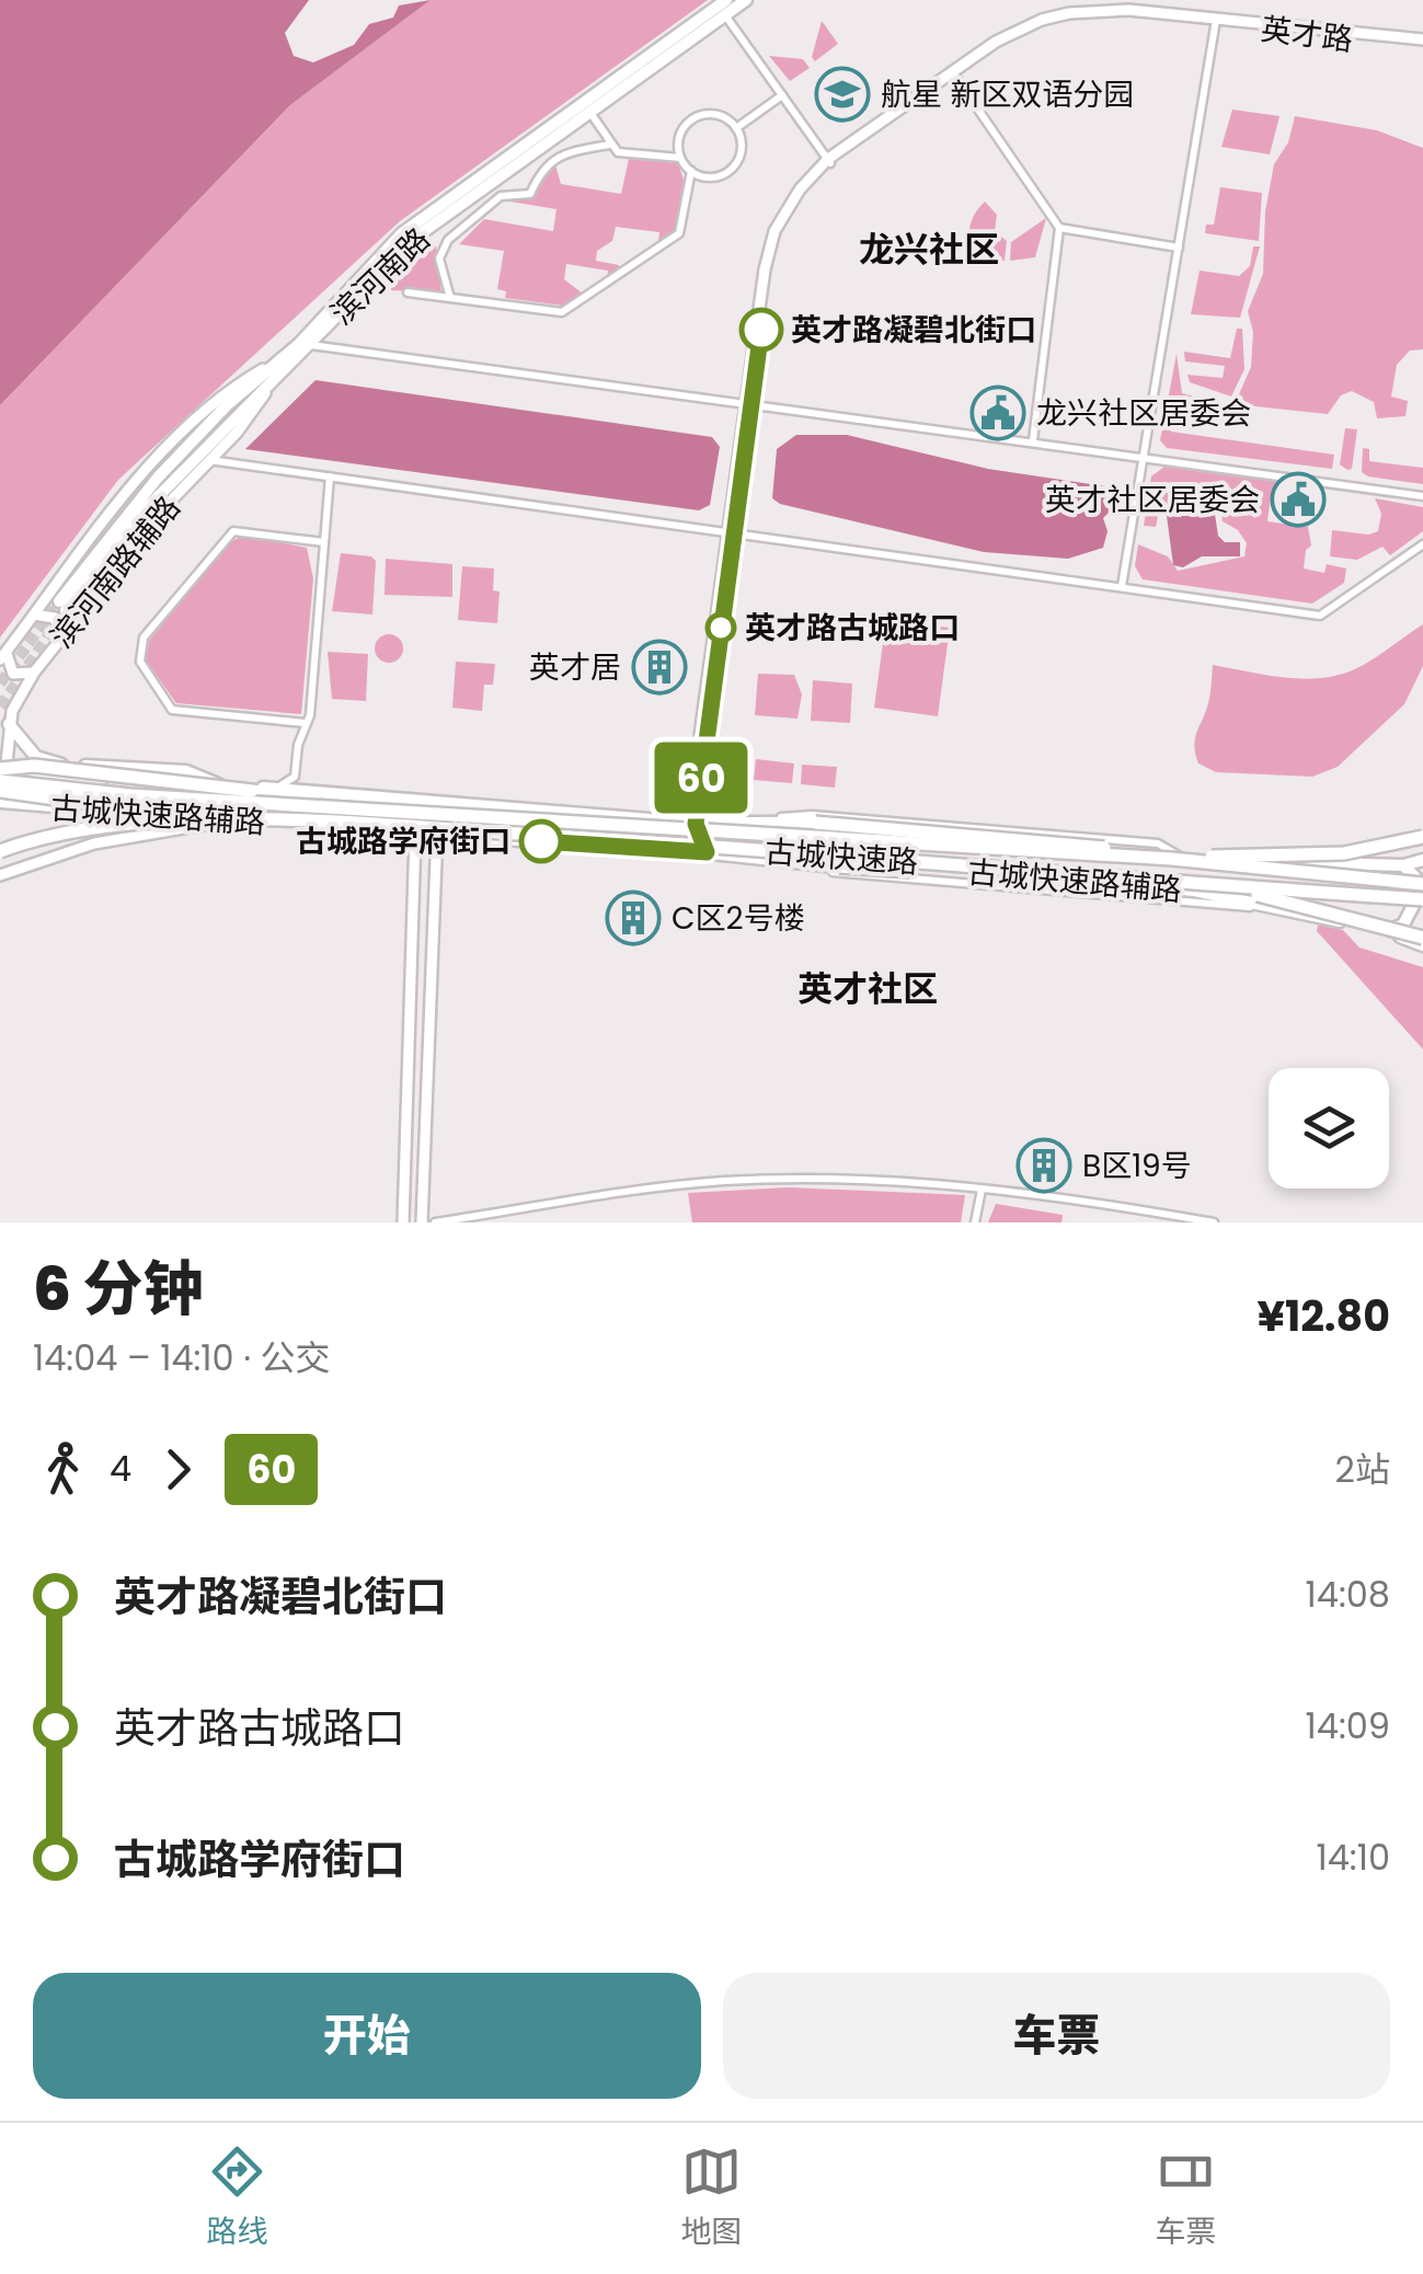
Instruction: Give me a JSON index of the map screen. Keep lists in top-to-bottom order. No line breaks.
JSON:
{"streets":{"highway":["古城快速路"],"main road":["英才路","滨河南路","滨河南路辅路","古城快速路辅路"]},"crossings":[["英才路","古城快速路辅路"],["滨河南路","滨河南路辅路"],["滨河南路辅路","古城快速路辅路"],["滨河南路辅路","古城快速路"],["古城快速路辅路","古城快速路"]],"districts":["龙兴社区","英才社区"],"places":{"school or university":["航星 新区双语分园"],"other":["英才路凝碧北街口","英才路古城路口","古城路学府街口"],"public building":["龙兴社区居委会","英才社区居委会"],"building":["英才居","C区2号楼","B区19号"]},"lines":["bus line 60"],"page":{"on_map":"60","heading":["6 分钟","14:04 – 14:10 · 公交","¥12.80"],"legs":["4","60","2站"],"list":[{"name":"英才路凝碧北街口","value":"14:08"},{"name":"英才路古城路口","value":"14:09"},{"name":"古城路学府街口","value":"14:10"}],"buttons":["开始","车票"],"tabs":["路线","地图","车票"]}}
